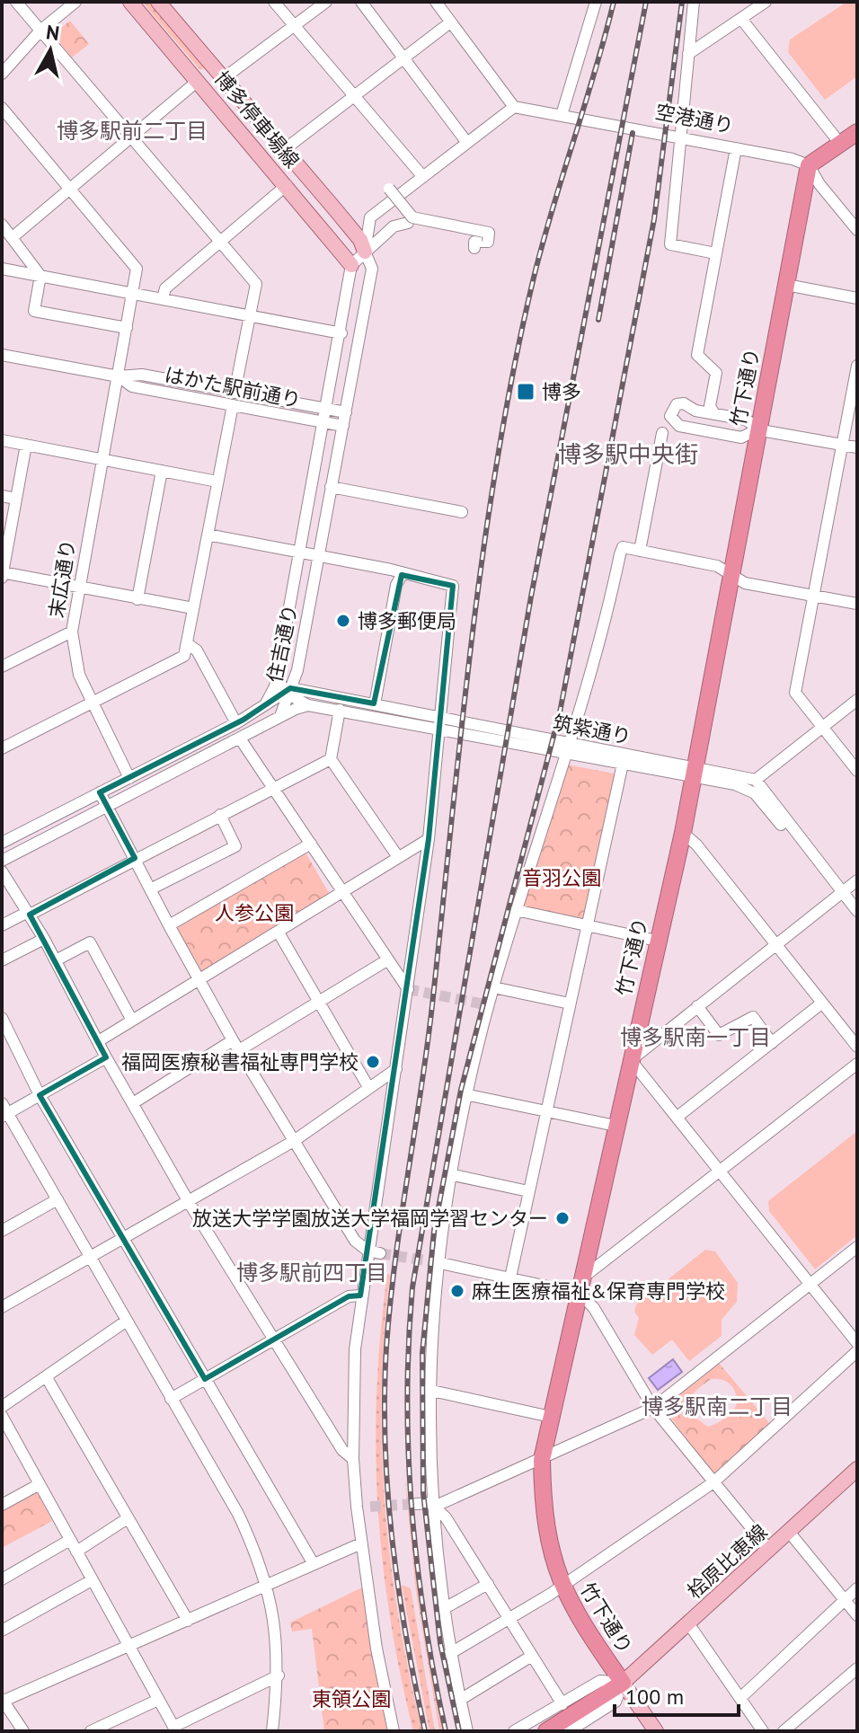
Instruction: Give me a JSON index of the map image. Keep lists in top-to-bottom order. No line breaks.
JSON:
{"streets":{"highway":["竹下通り"],"main road":["博多停車場線","桧原比恵線"],"street":["空港通り","はかた駅前通り","末広通り","住吉通り","筑紫通り"]},"crossings":[["空港通り","竹下通り"],["博多停車場線","住吉通り"],["はかた駅前通り","末広通り"],["はかた駅前通り","住吉通り"],["竹下通り","筑紫通り"],["竹下通り","桧原比恵線"],["末広通り","住吉通り"],["住吉通り","筑紫通り"]],"districts":["博多駅前二丁目","博多駅中央街","博多駅南一丁目","博多駅前四丁目","博多駅南二丁目"],"parks":["音羽公園","人参公園","東領公園"],"places":{"transit":["博多"],"other":["博多郵便局","福岡医療秘書福祉専門学校","放送大学学園放送大学福岡学習センター","麻生医療福祉&保育専門学校"]},"scale_bar":"100 m","north":"top"}
